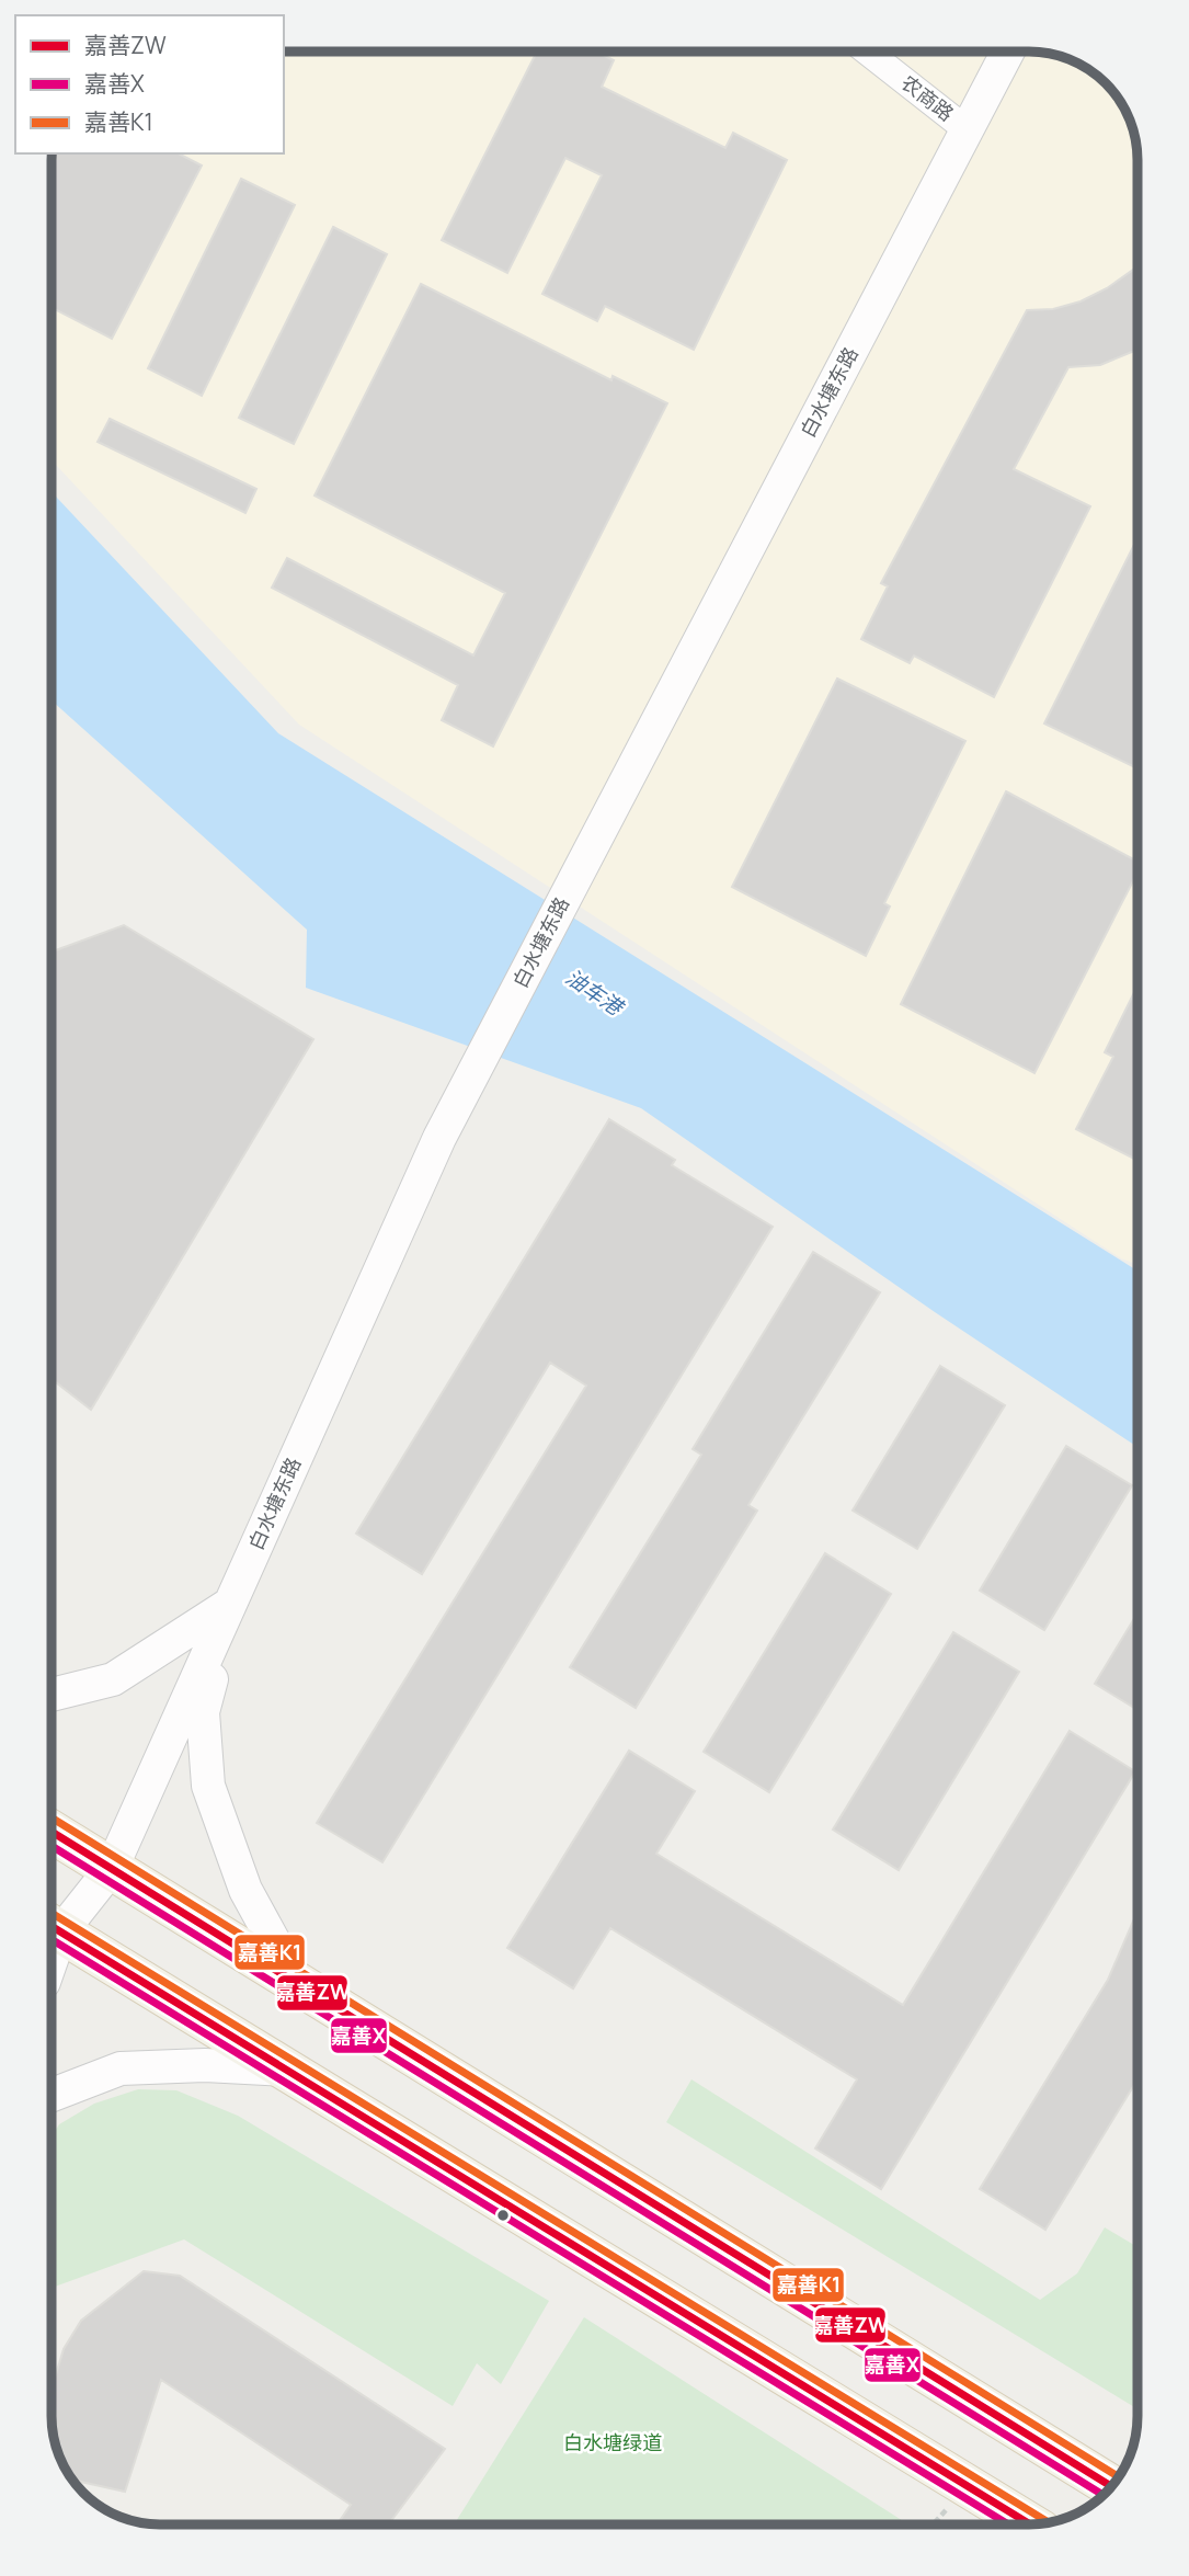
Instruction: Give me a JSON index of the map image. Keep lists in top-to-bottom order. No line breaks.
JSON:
{"streets":{"street":["农商路","白水塘东路"]},"crossings":[["农商路","白水塘东路"]],"water":["油车港"],"parks":["白水塘绿道"],"lines":["transit line 嘉善K1","transit line 嘉善ZW","transit line 嘉善X"],"legend":["嘉善ZW","嘉善X","嘉善K1"]}
